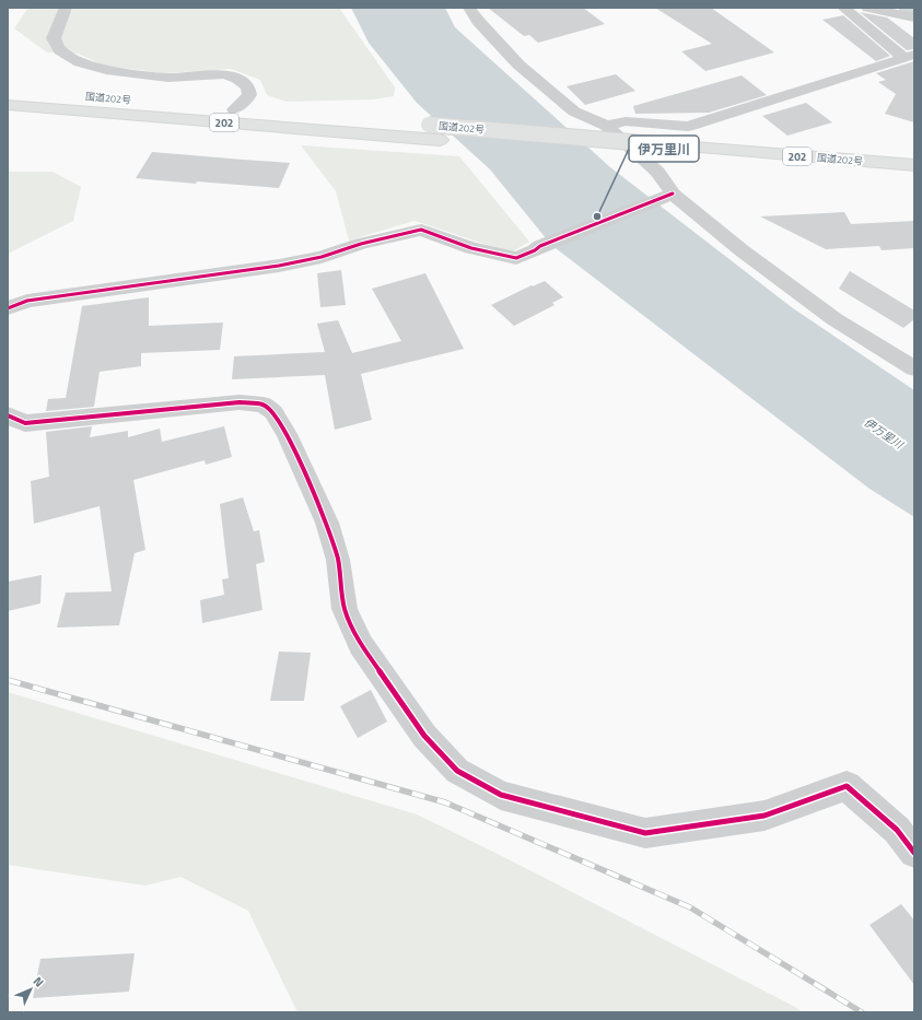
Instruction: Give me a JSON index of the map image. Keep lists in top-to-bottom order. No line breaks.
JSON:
{"streets":{"highway":["国道202号","202"]},"water":["伊万里川"],"places":["伊万里川"],"north":"top right"}
